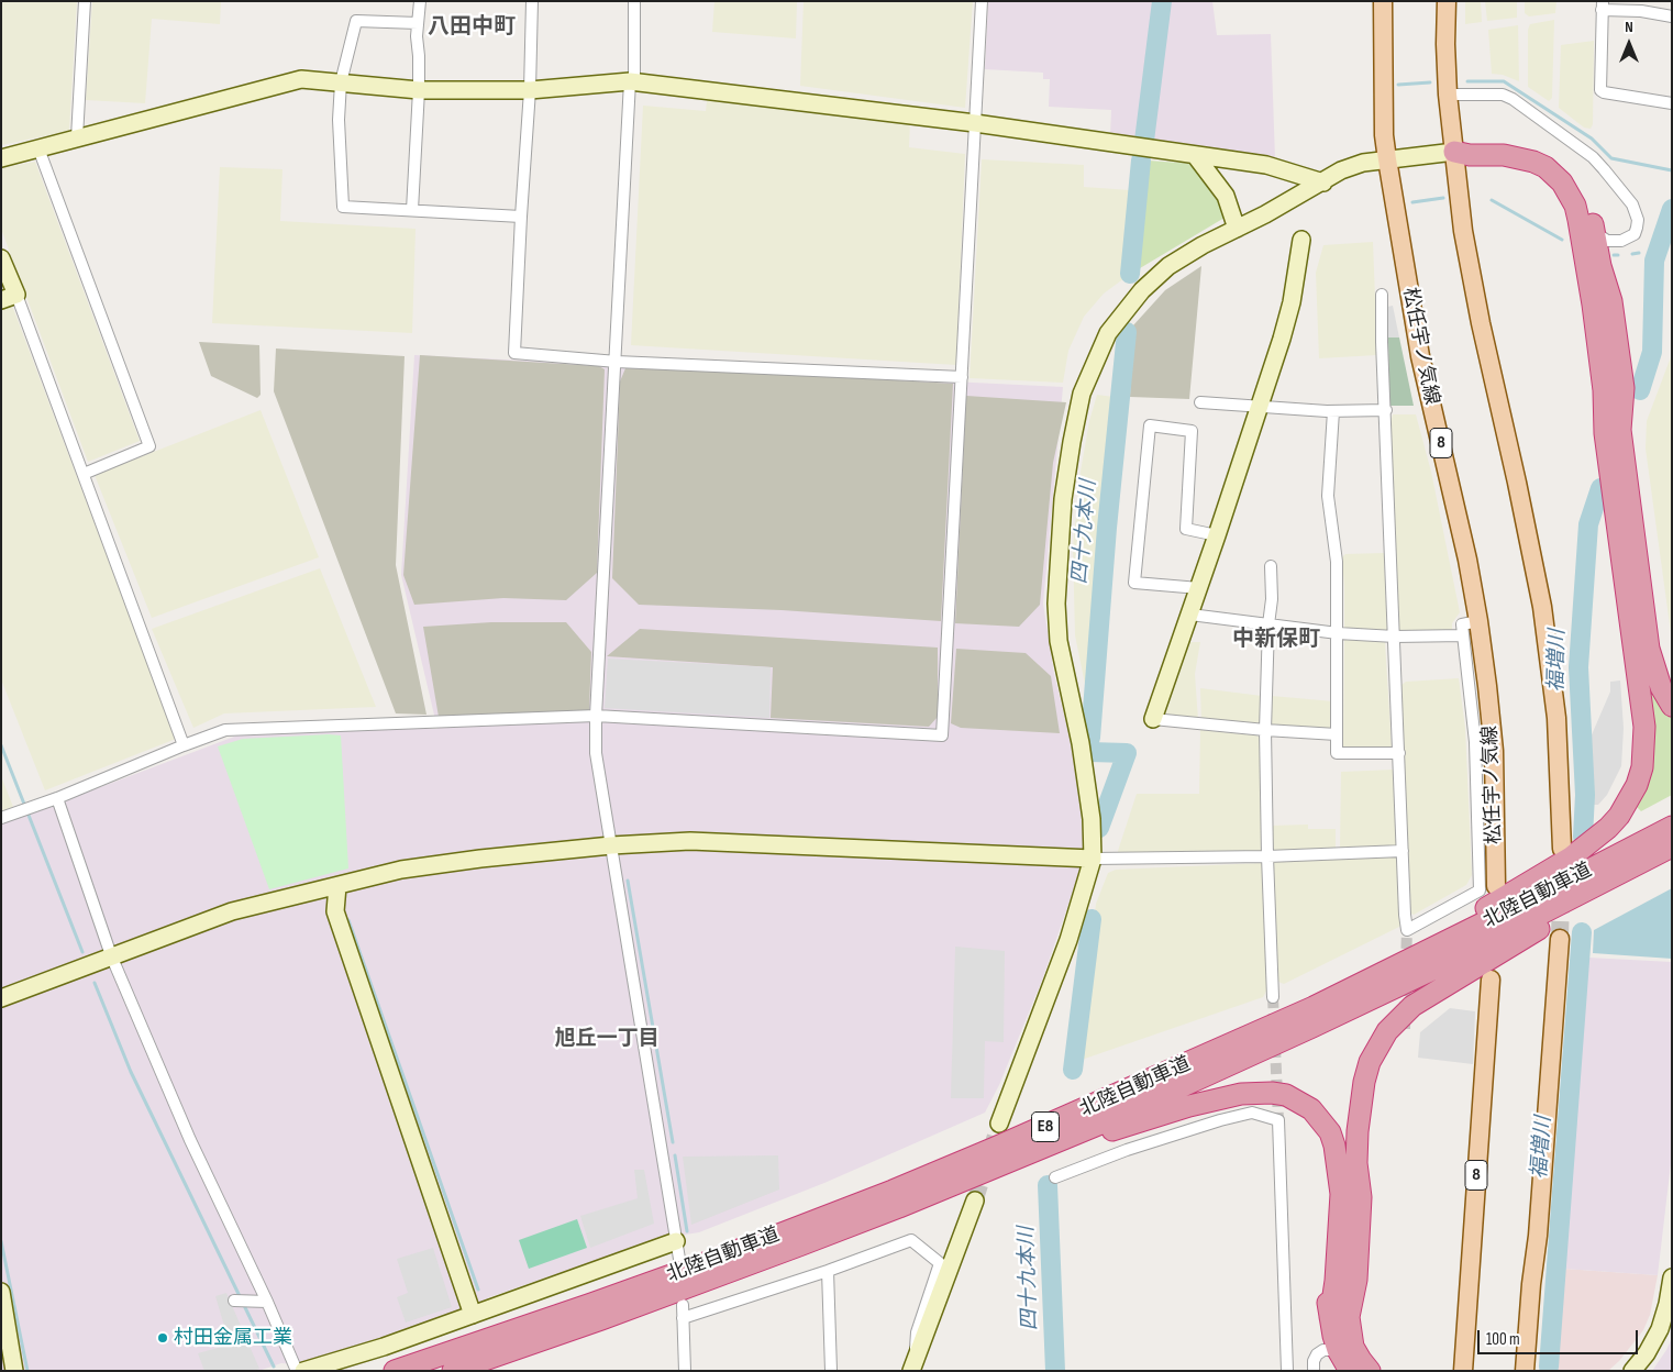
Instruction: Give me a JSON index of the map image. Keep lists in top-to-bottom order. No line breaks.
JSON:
{"streets":{"highway":["北陸自動車道","E8"],"main road":["松任宇ノ気線","8"]},"districts":["八田中町","中新保町","旭丘一丁目"],"water":["四十九本川","福増川"],"places":["村田金属工業"],"scale_bar":"100 m","north":"top"}
